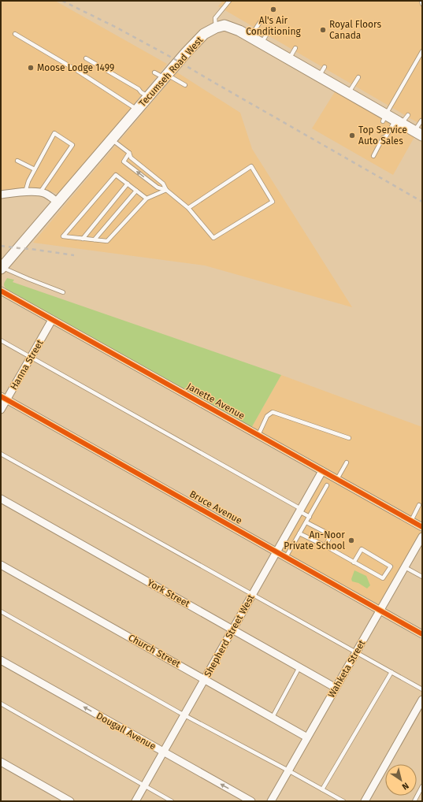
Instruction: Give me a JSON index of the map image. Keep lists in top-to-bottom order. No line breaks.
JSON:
{"streets":{"main road":["Tecumseh Road West"],"street":["Hanna Street","Janette Avenue","Bruce Avenue","York Street","Shepherd Street West","Church Street","Wahketa Street","Dougall Avenue"]},"crossings":[["Hanna Street","Janette Avenue"],["Hanna Street","Bruce Avenue"],["Janette Avenue","Shepherd Street West"],["Bruce Avenue","Shepherd Street West"],["Bruce Avenue","Wahketa Street"],["York Street","Shepherd Street West"],["York Street","Wahketa Street"],["Shepherd Street West","Church Street"],["Shepherd Street West","Dougall Avenue"],["Church Street","Wahketa Street"]],"one_way":["Dougall Avenue"],"places":["Al's Air Conditioning","Royal Floors Canada","Moose Lodge 1499","Top Service Auto Sales","An-Noor Private School"],"north":"bottom right"}
